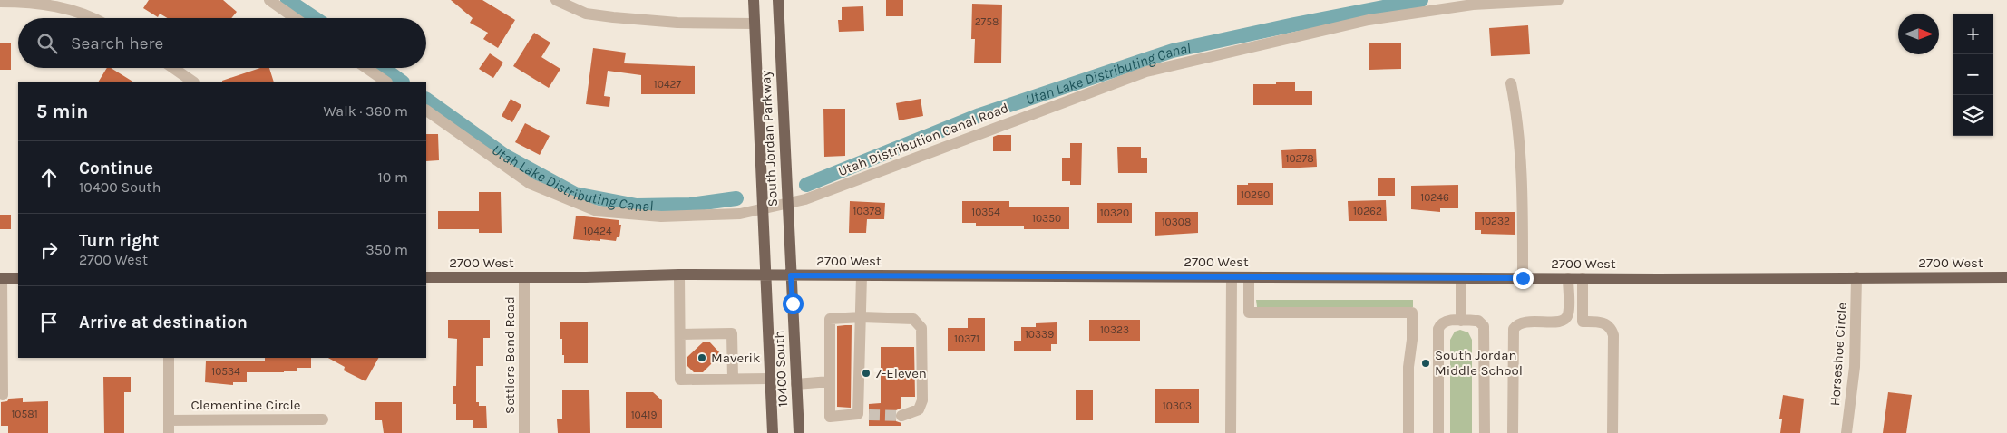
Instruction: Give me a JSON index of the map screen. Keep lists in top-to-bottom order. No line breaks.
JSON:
{"streets":{"main road":["South Jordan Parkway","2700 West","10400 South"],"street":["Utah Distribution Canal Road","Horseshoe Circle","Settlers Bend Road","Clementine Circle"]},"crossings":[["South Jordan Parkway","Utah Distribution Canal Road"],["South Jordan Parkway","2700 West"],["South Jordan Parkway","10400 South"],["2700 West","Horseshoe Circle"],["2700 West","Settlers Bend Road"],["2700 West","10400 South"]],"water":["Utah Lake Distributing Canal"],"places":["Maverik","South Jordan Middle School","7-Eleven"],"house_numbers":["2758","10427","10278","10290","10246","10378","10262","10354","10320","10350","10232","10308","10424","10323","10339","10371","10534","10303","10581","10419"],"north":"right","page":{"map_buttons":["+","−"],"search":"Search here","heading":["5 min","Walk · 360 m"],"list":[["Continue","10400 South","10 m"],["Turn right","2700 West","350 m"],"Arrive at destination"]}}
